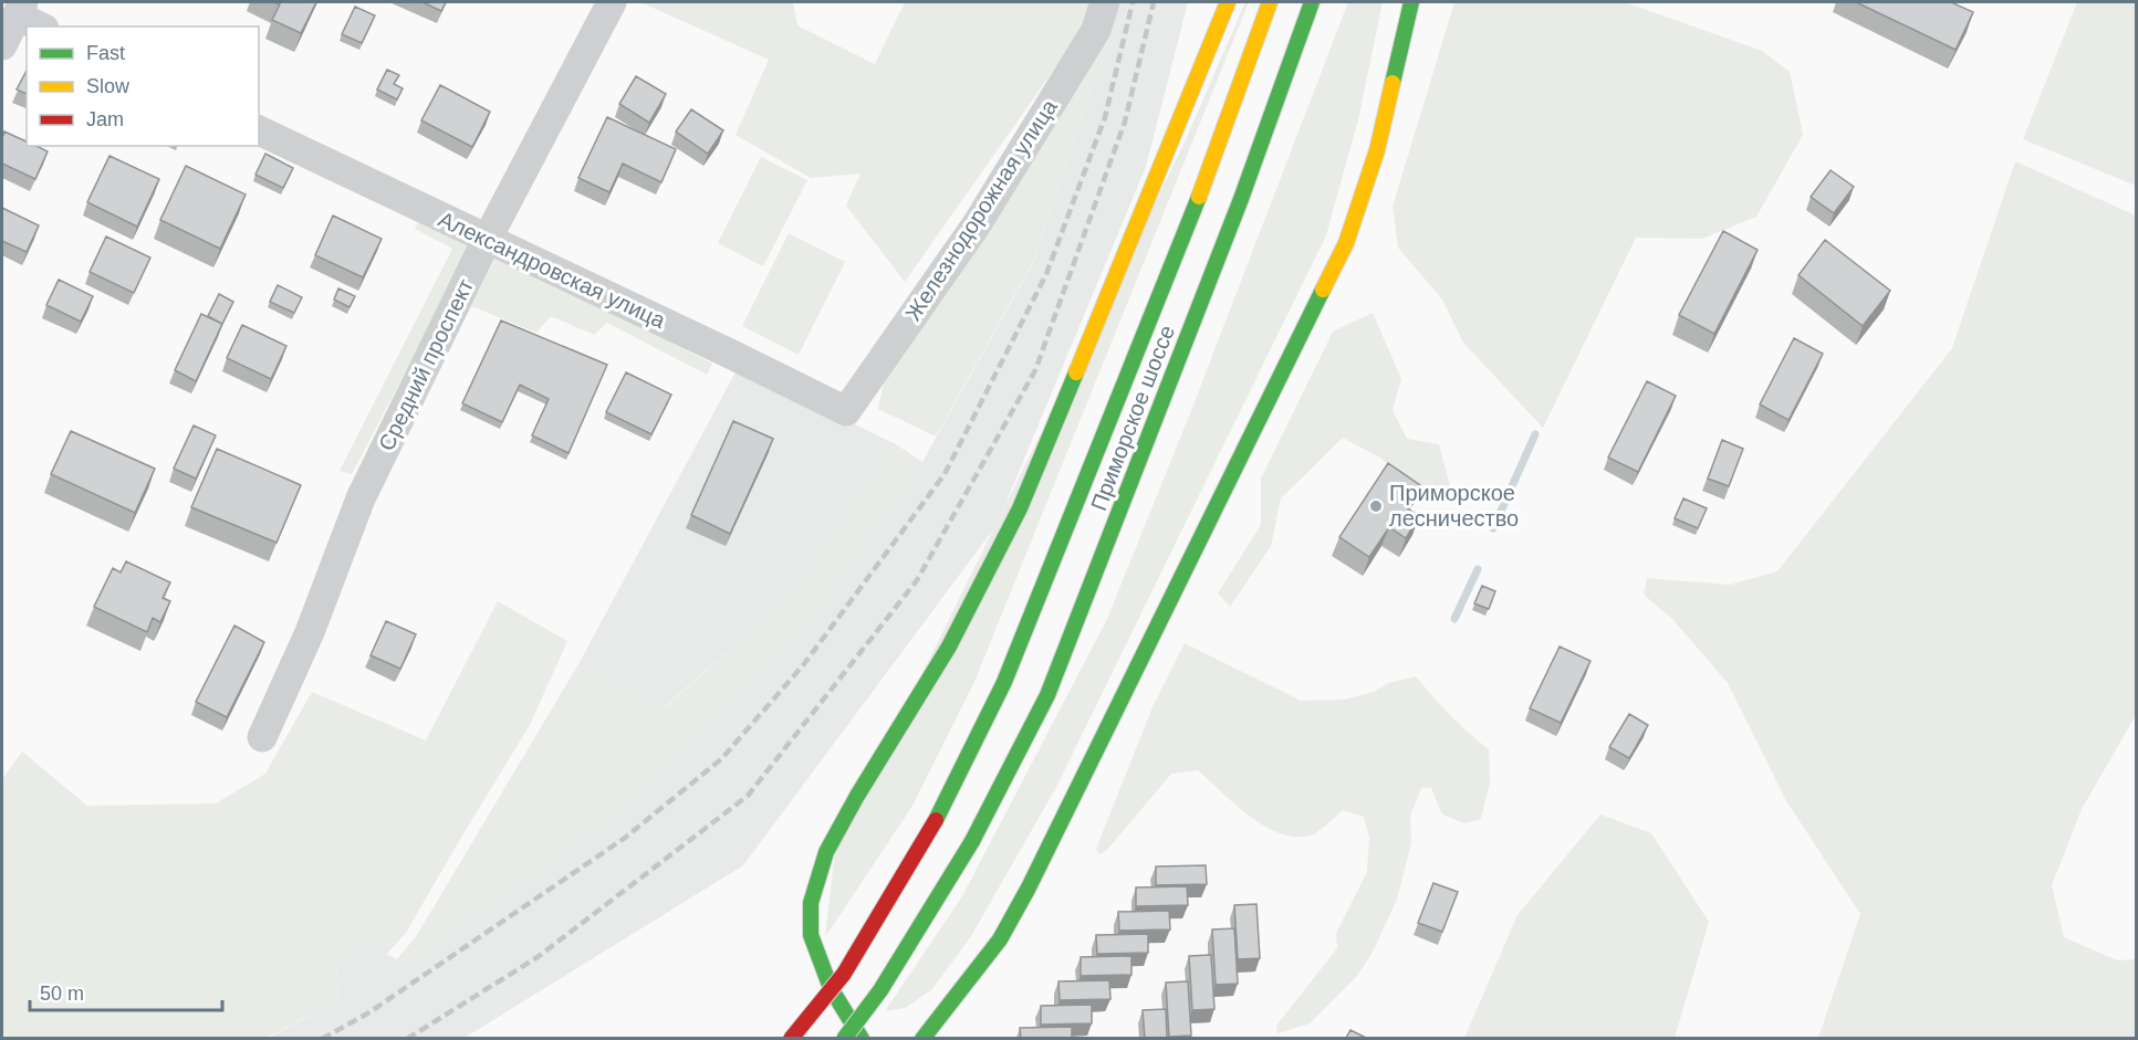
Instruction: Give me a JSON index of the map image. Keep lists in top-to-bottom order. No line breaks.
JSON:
{"streets":{"street":["Железнодорожная улица","Александровская улица","Средний проспект","Приморское шоссе"]},"crossings":[["Железнодорожная улица","Александровская улица"],["Александровская улица","Средний проспект"]],"places":["Приморское лесничество"],"legend":["Fast","Slow","Jam"],"scale_bar":"50 m"}
